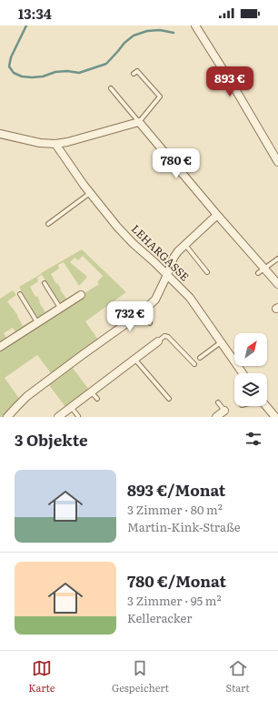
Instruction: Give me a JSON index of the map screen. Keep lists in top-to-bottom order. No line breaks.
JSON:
{"streets":{"street":["LEHARGASSE"]},"north":"top right","page":{"status":"13:34","price":["893 €","780 €","732 €"],"heading":"3 Objekte","list":[{"name":"893 €/Monat","note":"3 Zimmer · 80 m² · Martin-Kink-Straße"},{"name":"780 €/Monat","note":"3 Zimmer · 95 m² · Kelleracker"}],"tabs":["Karte","Gespeichert","Start"]}}
